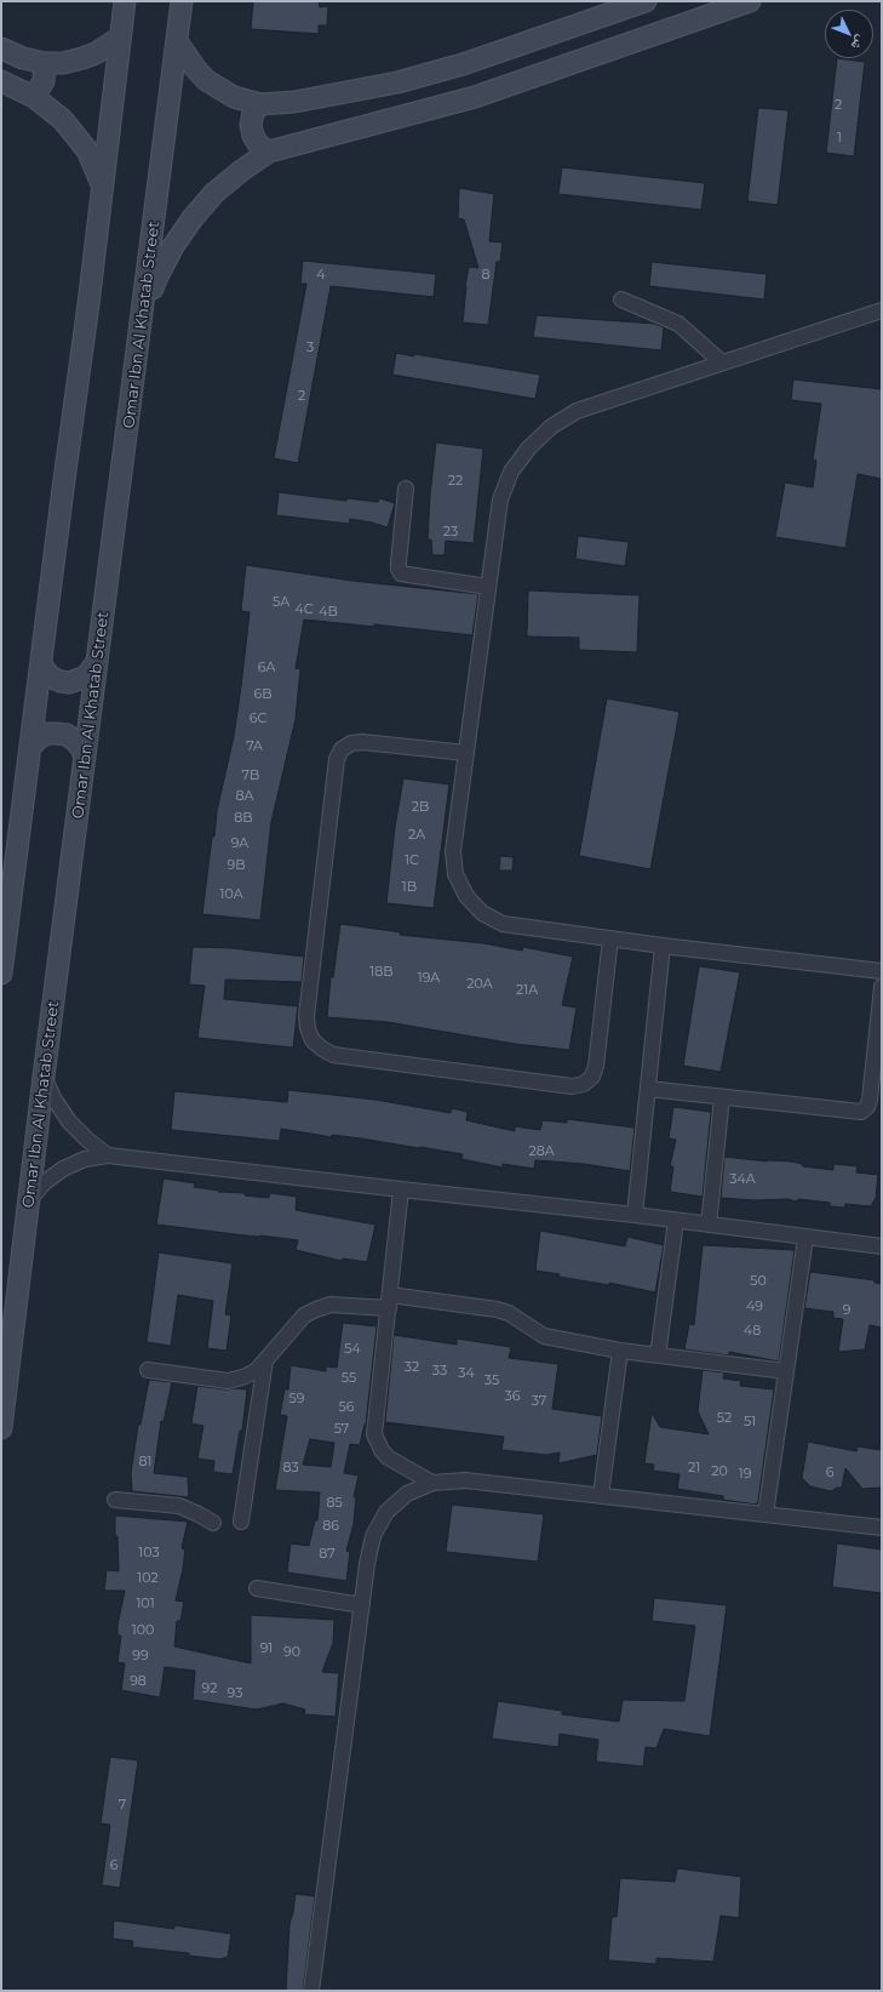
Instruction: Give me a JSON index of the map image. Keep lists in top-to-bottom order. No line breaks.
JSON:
{"streets":{"street":["Omar Ibn Al Khatab Street"]},"house_numbers":["2","1","4","8","3","2","22","23","5A","4C","4B","6A","6B","6C","7A","7B","8A","2B","8B","2A","9A","1C","9B","1B","10A","18B","19A","20A","21A","28A","34A","50","49","9","48","54","32","33","34","55","35","36","59","37","56","52","51","57","81","83","21","20","6","19","85","86","103","87","102","101","100","91","90","99","98","92","93","7","6"],"north":"bottom right"}
